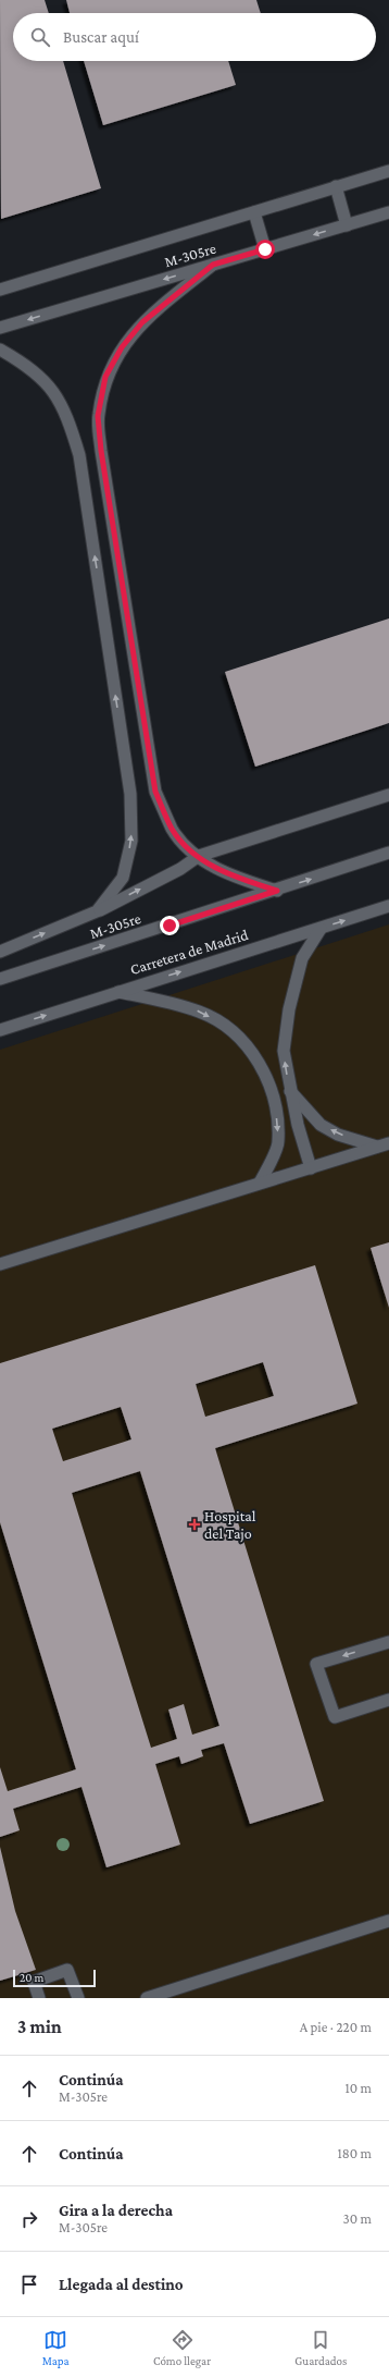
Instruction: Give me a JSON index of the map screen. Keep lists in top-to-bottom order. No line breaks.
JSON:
{"streets":{"main road":["M-305re","Carretera de Madrid"]},"places":{"health":["Hospital del Tajo"]},"scale_bar":"20 m","page":{"search":"Buscar aquí","scale":"20 m","heading":["3 min","A pie · 220 m"],"list":[["Continúa","M-305re","10 m"],["Continúa","180 m"],["Gira a la derecha","M-305re","30 m"],"Llegada al destino"],"nav":["Mapa","Cómo llegar","Guardados"]}}
